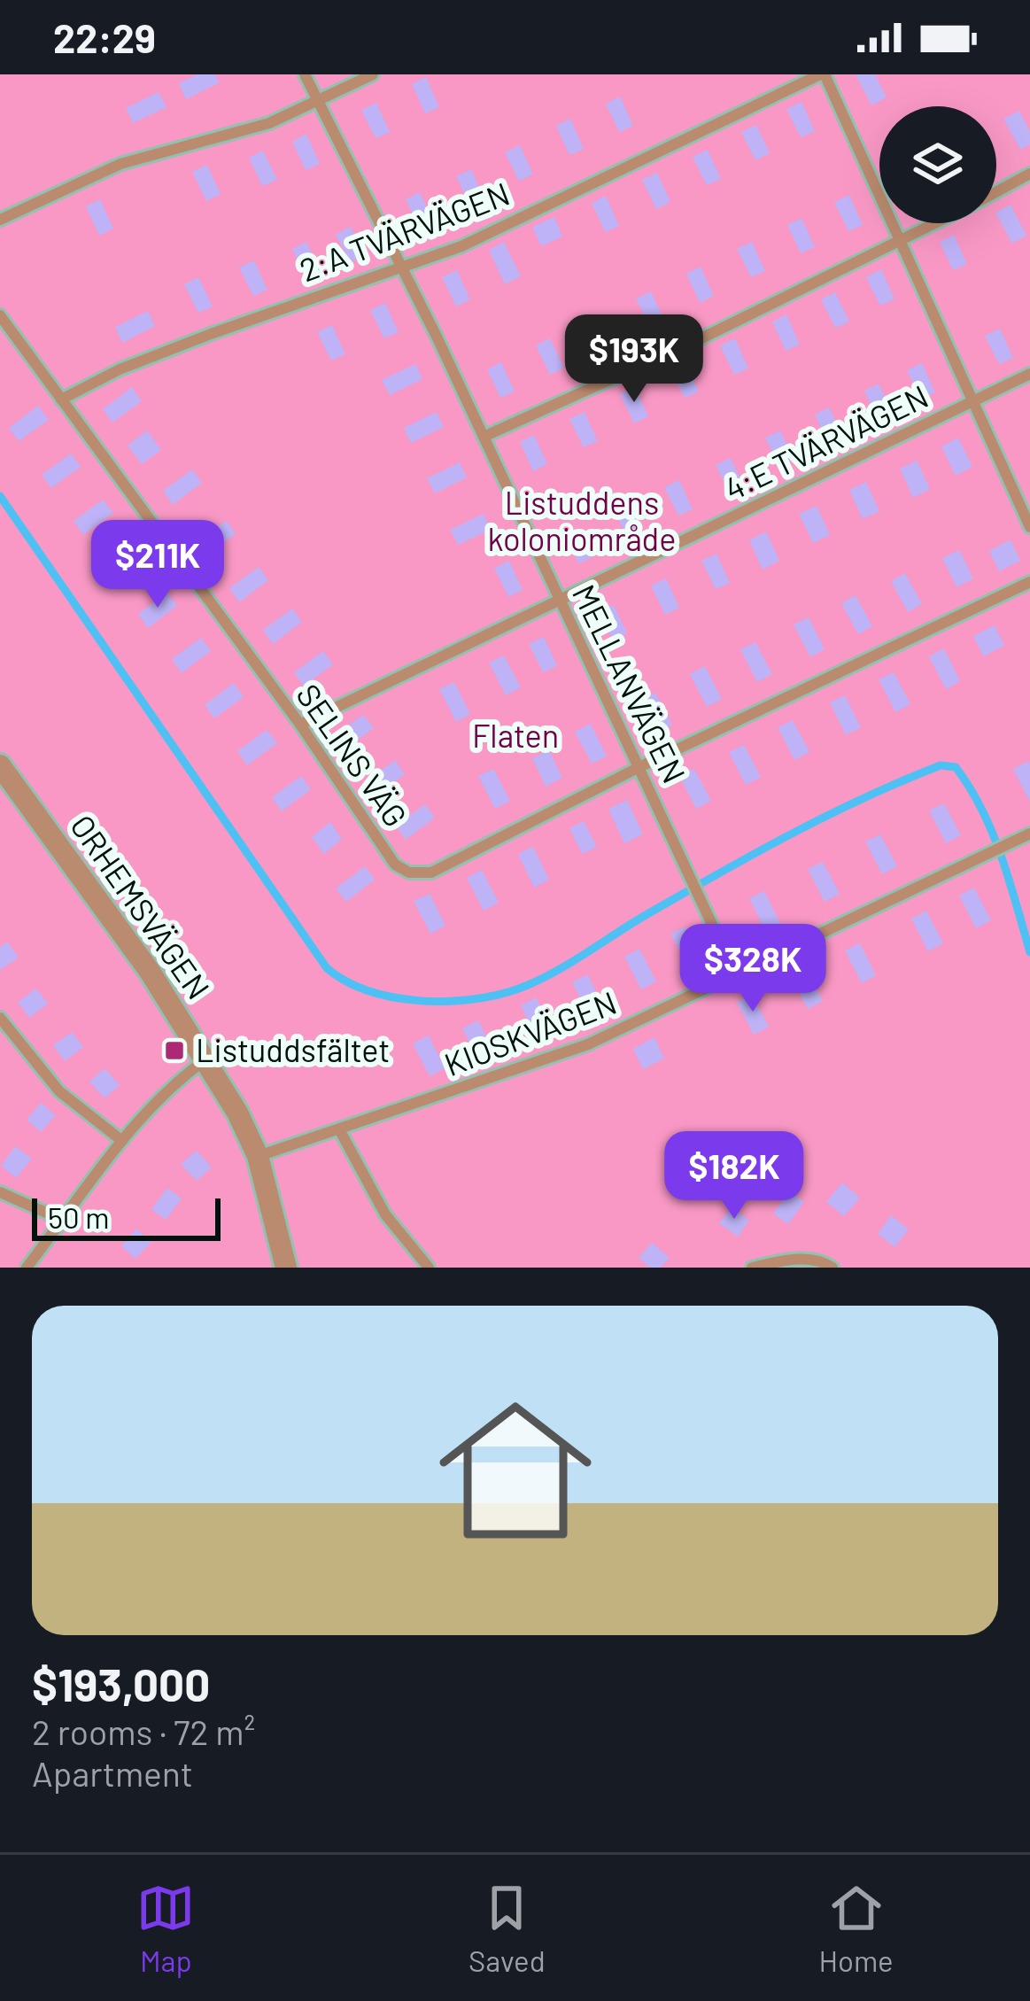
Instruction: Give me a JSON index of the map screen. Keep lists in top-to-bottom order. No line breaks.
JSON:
{"streets":{"street":["ORHEMSVÄGEN"],"lane":["2:A TVÄRVÄGEN","4:E TVÄRVÄGEN","MELLANVÄGEN","SELINS VÄG","KIOSKVÄGEN"]},"crossings":[["2:A TVÄRVÄGEN","MELLANVÄGEN"],["2:A TVÄRVÄGEN","SELINS VÄG"],["4:E TVÄRVÄGEN","MELLANVÄGEN"],["4:E TVÄRVÄGEN","SELINS VÄG"],["MELLANVÄGEN","SELINS VÄG"],["MELLANVÄGEN","KIOSKVÄGEN"],["ORHEMSVÄGEN","KIOSKVÄGEN"]],"parks":["Listuddens koloniområde","Flaten"],"places":{"transit":["Listuddsfältet"]},"scale_bar":"50 m","page":{"status":"22:29","price":["$193K","$211K","$328K","$182K"],"scale":"50 m","list":[{"name":"$193,000","note":"2 rooms · 72 m² · Apartment"}],"tabs":["Map","Saved","Home"]}}
